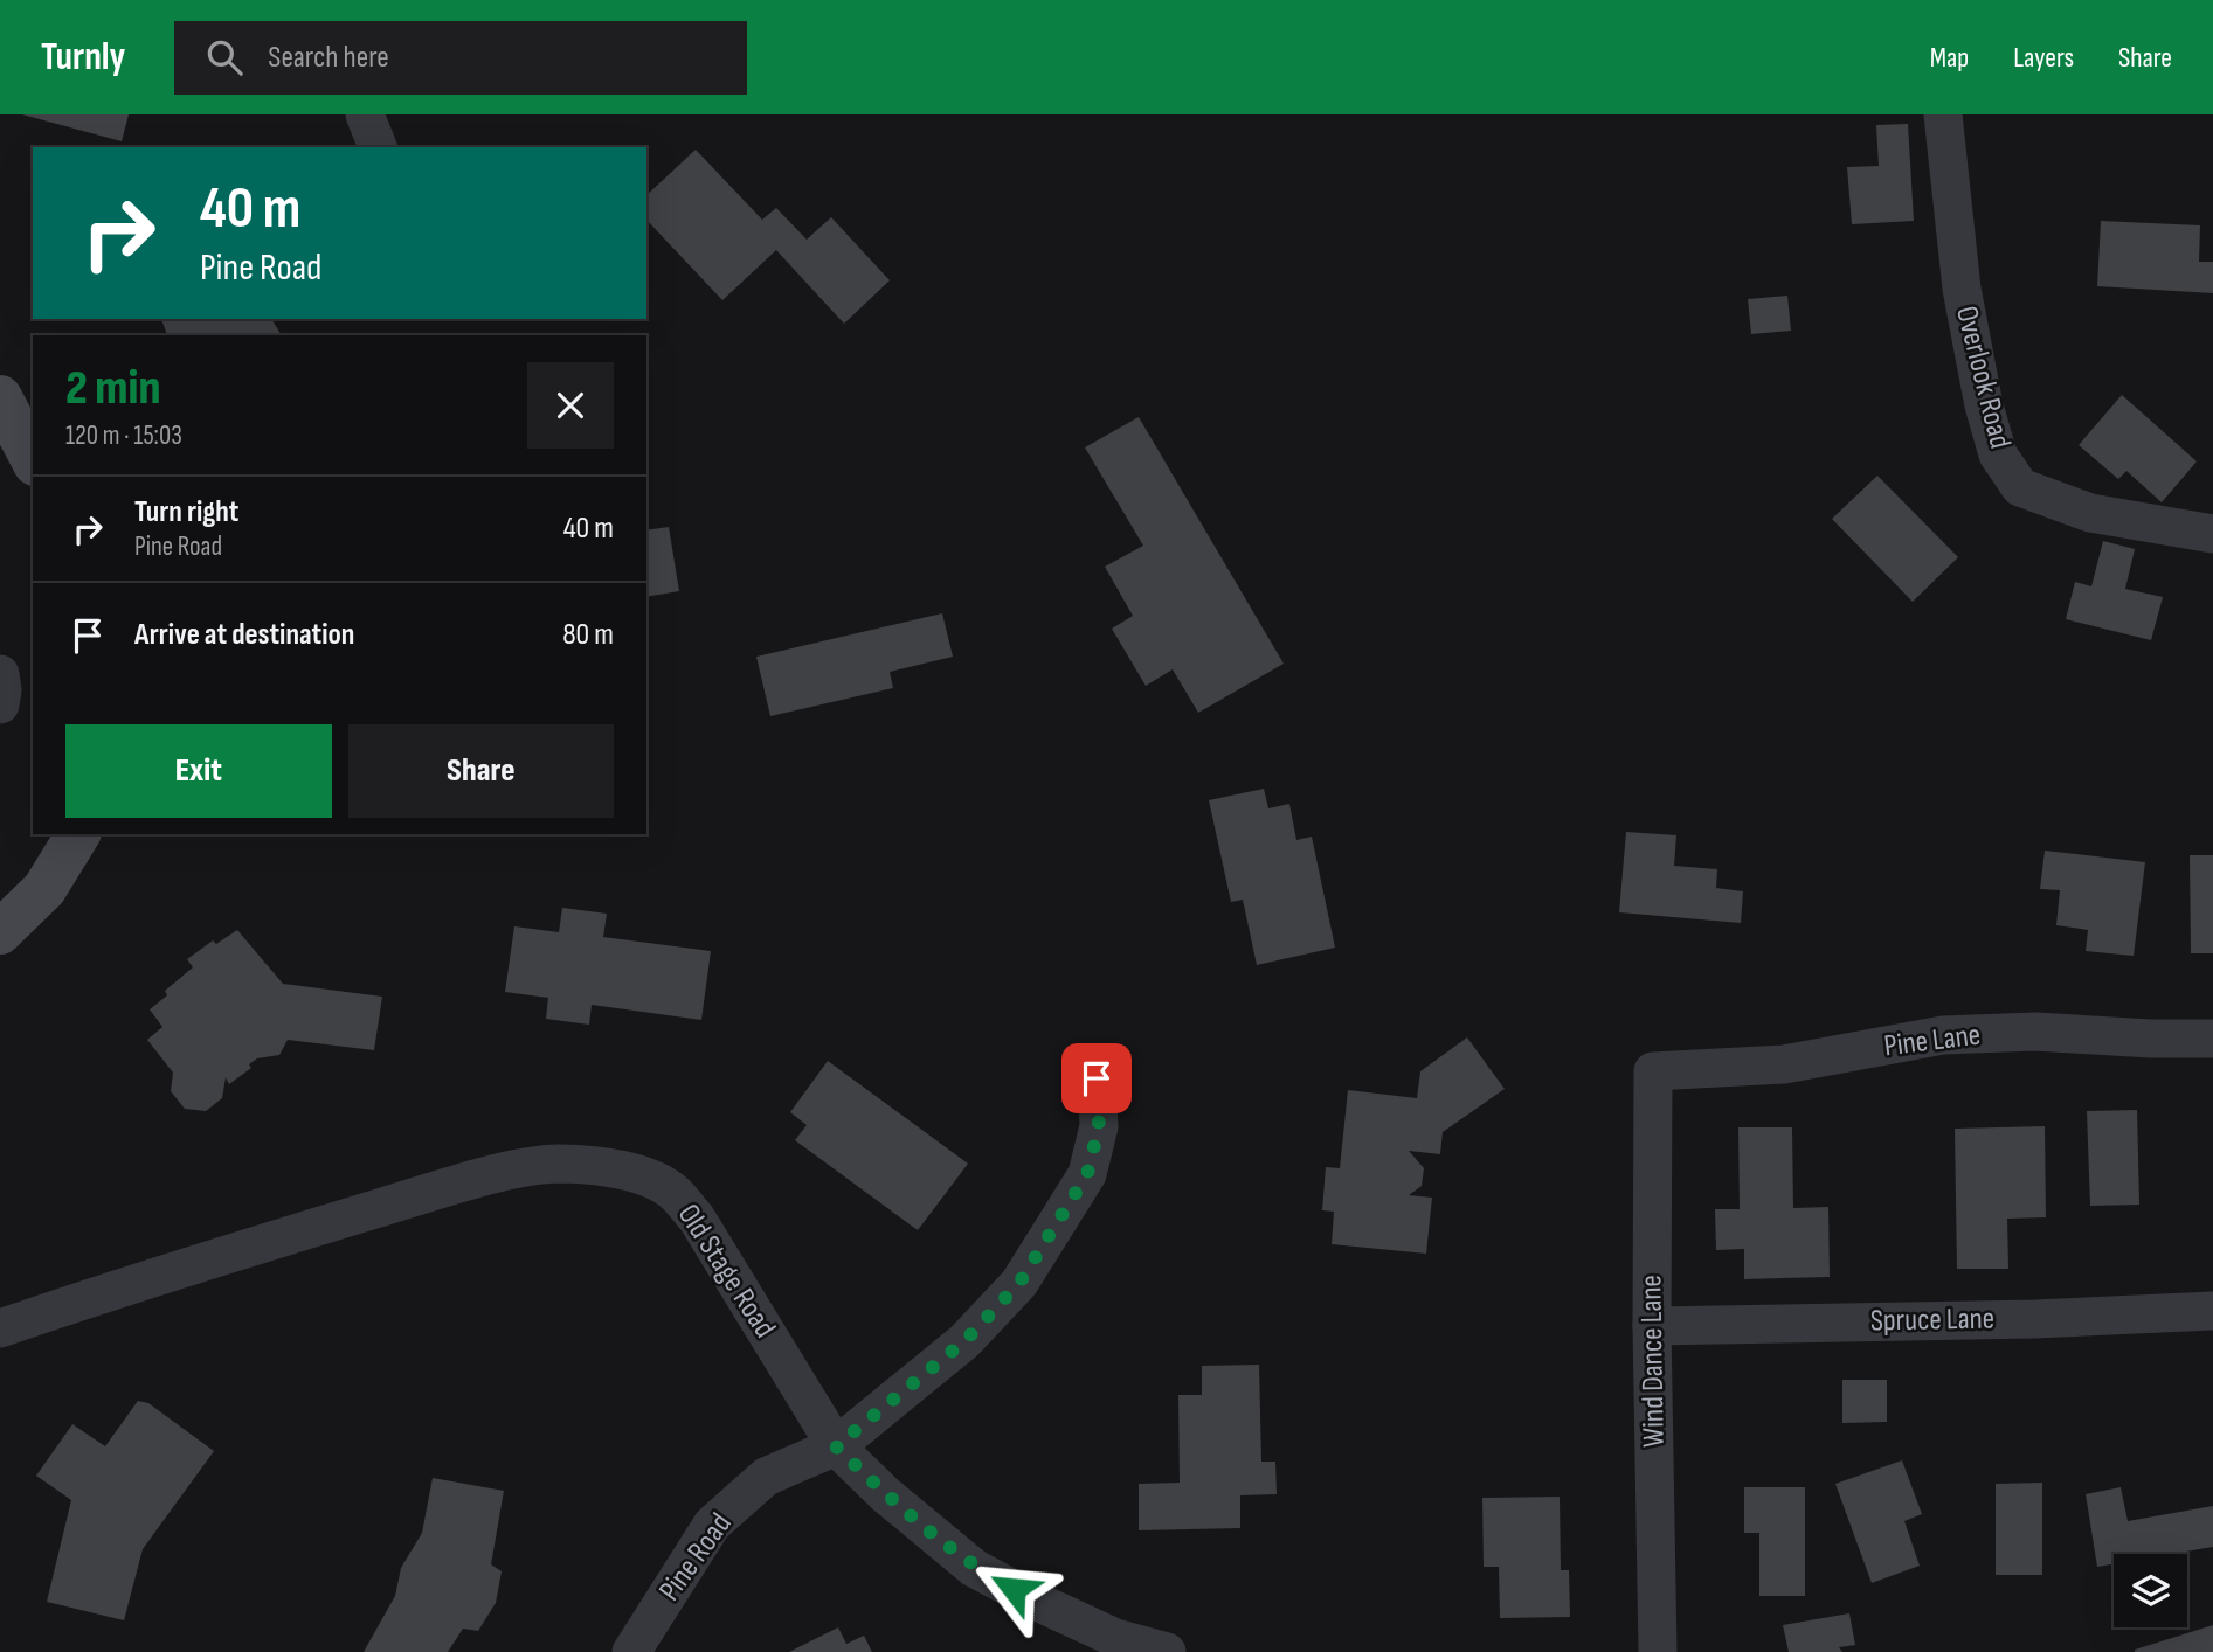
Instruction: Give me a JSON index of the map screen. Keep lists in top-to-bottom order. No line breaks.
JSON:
{"streets":{"street":["Overlook Road","Pine Lane","Old Stage Road","Spruce Lane","Wind Dance Lane","Pine Road"]},"crossings":[["Pine Lane","Wind Dance Lane"],["Old Stage Road","Pine Road"],["Spruce Lane","Wind Dance Lane"]],"page":{"header":"Turnly","search":"Search here","nav":["Map","Layers","Share"],"turn":["40 m","Pine Road"],"heading":["2 min","120 m · 15:03"],"list":[{"name":"Turn right","note":"Pine Road","value":"40 m"},{"name":"Arrive at destination","value":"80 m"}],"buttons":["Exit","Share"]}}
